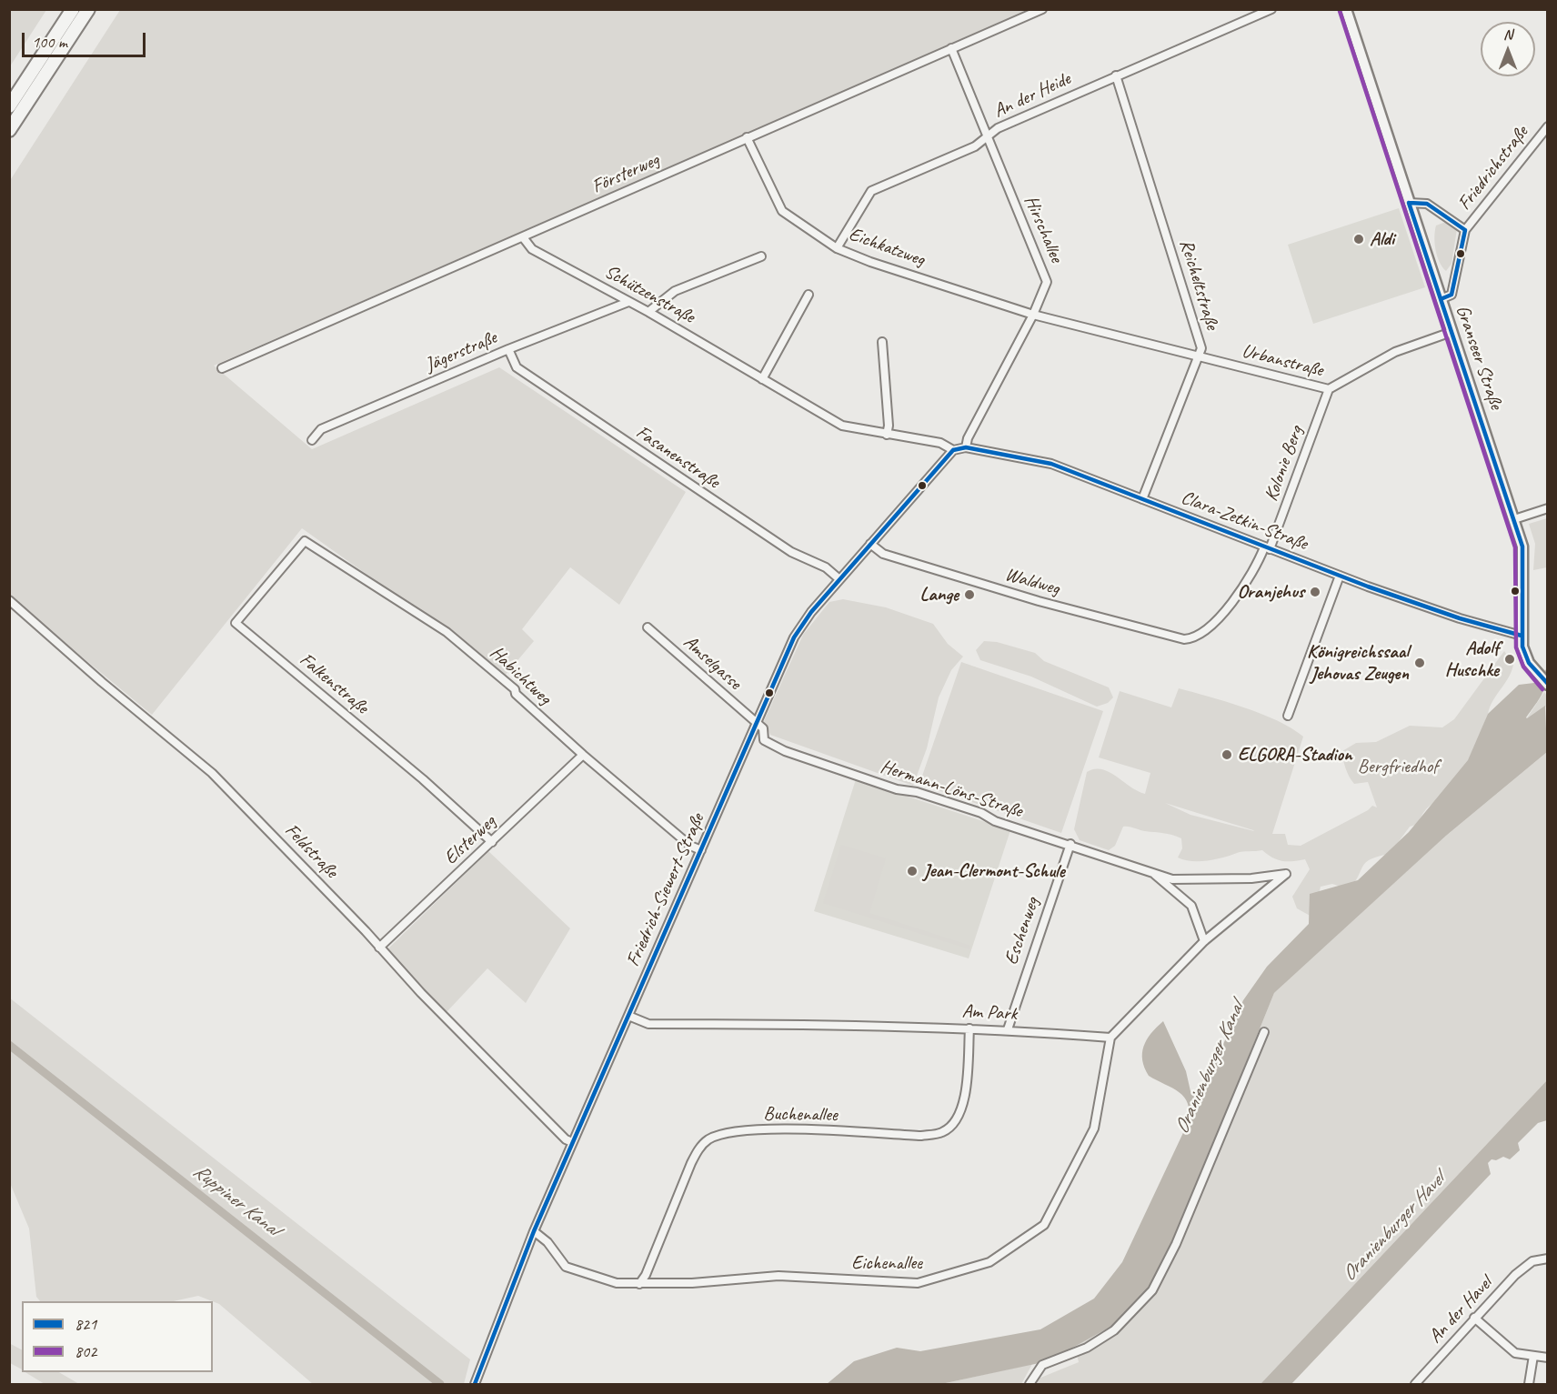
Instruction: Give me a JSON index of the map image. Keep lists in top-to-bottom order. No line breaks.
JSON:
{"streets":{"main road":["Granseer Straße"],"street":["An der Heide","Friedrichstraße","Försterweg","Hirschallee","Eichkatzweg","Reicheltstraße","Schützenstraße","Jägerstraße","Urbanstraße","Fasanenstraße","Kolonie Berg","Clara-Zetkin-Straße","Waldweg","Amselgasse","Habichtweg","Falkenstraße","Hermann-Löns-Straße","Elsterweg","Feldstraße","Friedrich-Siewert-Straße","Eschenweg","Am Park","Buchenallee","Eichenallee","An der Havel"]},"crossings":[["An der Heide","Hirschallee"],["An der Heide","Eichkatzweg"],["An der Heide","Reicheltstraße"],["Friedrichstraße","Granseer Straße"],["Försterweg","Hirschallee"],["Försterweg","Eichkatzweg"],["Försterweg","Schützenstraße"],["Hirschallee","Eichkatzweg"],["Hirschallee","Urbanstraße"],["Hirschallee","Clara-Zetkin-Straße"],["Eichkatzweg","Urbanstraße"],["Reicheltstraße","Urbanstraße"],["Reicheltstraße","Clara-Zetkin-Straße"],["Schützenstraße","Jägerstraße"],["Schützenstraße","Clara-Zetkin-Straße"],["Schützenstraße","Friedrich-Siewert-Straße"],["Jägerstraße","Fasanenstraße"],["Granseer Straße","Urbanstraße"],["Granseer Straße","Clara-Zetkin-Straße"],["Urbanstraße","Kolonie Berg"],["Fasanenstraße","Friedrich-Siewert-Straße"],["Kolonie Berg","Clara-Zetkin-Straße"],["Kolonie Berg","Waldweg"],["Clara-Zetkin-Straße","Friedrich-Siewert-Straße"],["Waldweg","Friedrich-Siewert-Straße"],["Amselgasse","Hermann-Löns-Straße"],["Amselgasse","Friedrich-Siewert-Straße"],["Habichtweg","Falkenstraße"],["Habichtweg","Elsterweg"],["Habichtweg","Friedrich-Siewert-Straße"],["Falkenstraße","Elsterweg"],["Hermann-Löns-Straße","Friedrich-Siewert-Straße"],["Hermann-Löns-Straße","Eschenweg"],["Elsterweg","Feldstraße"],["Feldstraße","Friedrich-Siewert-Straße"],["Friedrich-Siewert-Straße","Am Park"],["Friedrich-Siewert-Straße","Eichenallee"],["Eschenweg","Am Park"],["Am Park","Buchenallee"],["Am Park","Eichenallee"],["Buchenallee","Eichenallee"]],"water":["Oranienburger Kanal","Ruppiner Kanal","Oranienburger Havel"],"parks":["Bergfriedhof"],"places":["Aldi","Oranjehus","Lange","Adolf Huschke","Königreichssaal Jehovas Zeugen","ELGORA-Stadion","Jean-Clermont-Schule"],"lines":["transit line 802","transit line 821"],"legend":["821","802"],"scale_bar":"100 m","north":"top"}
